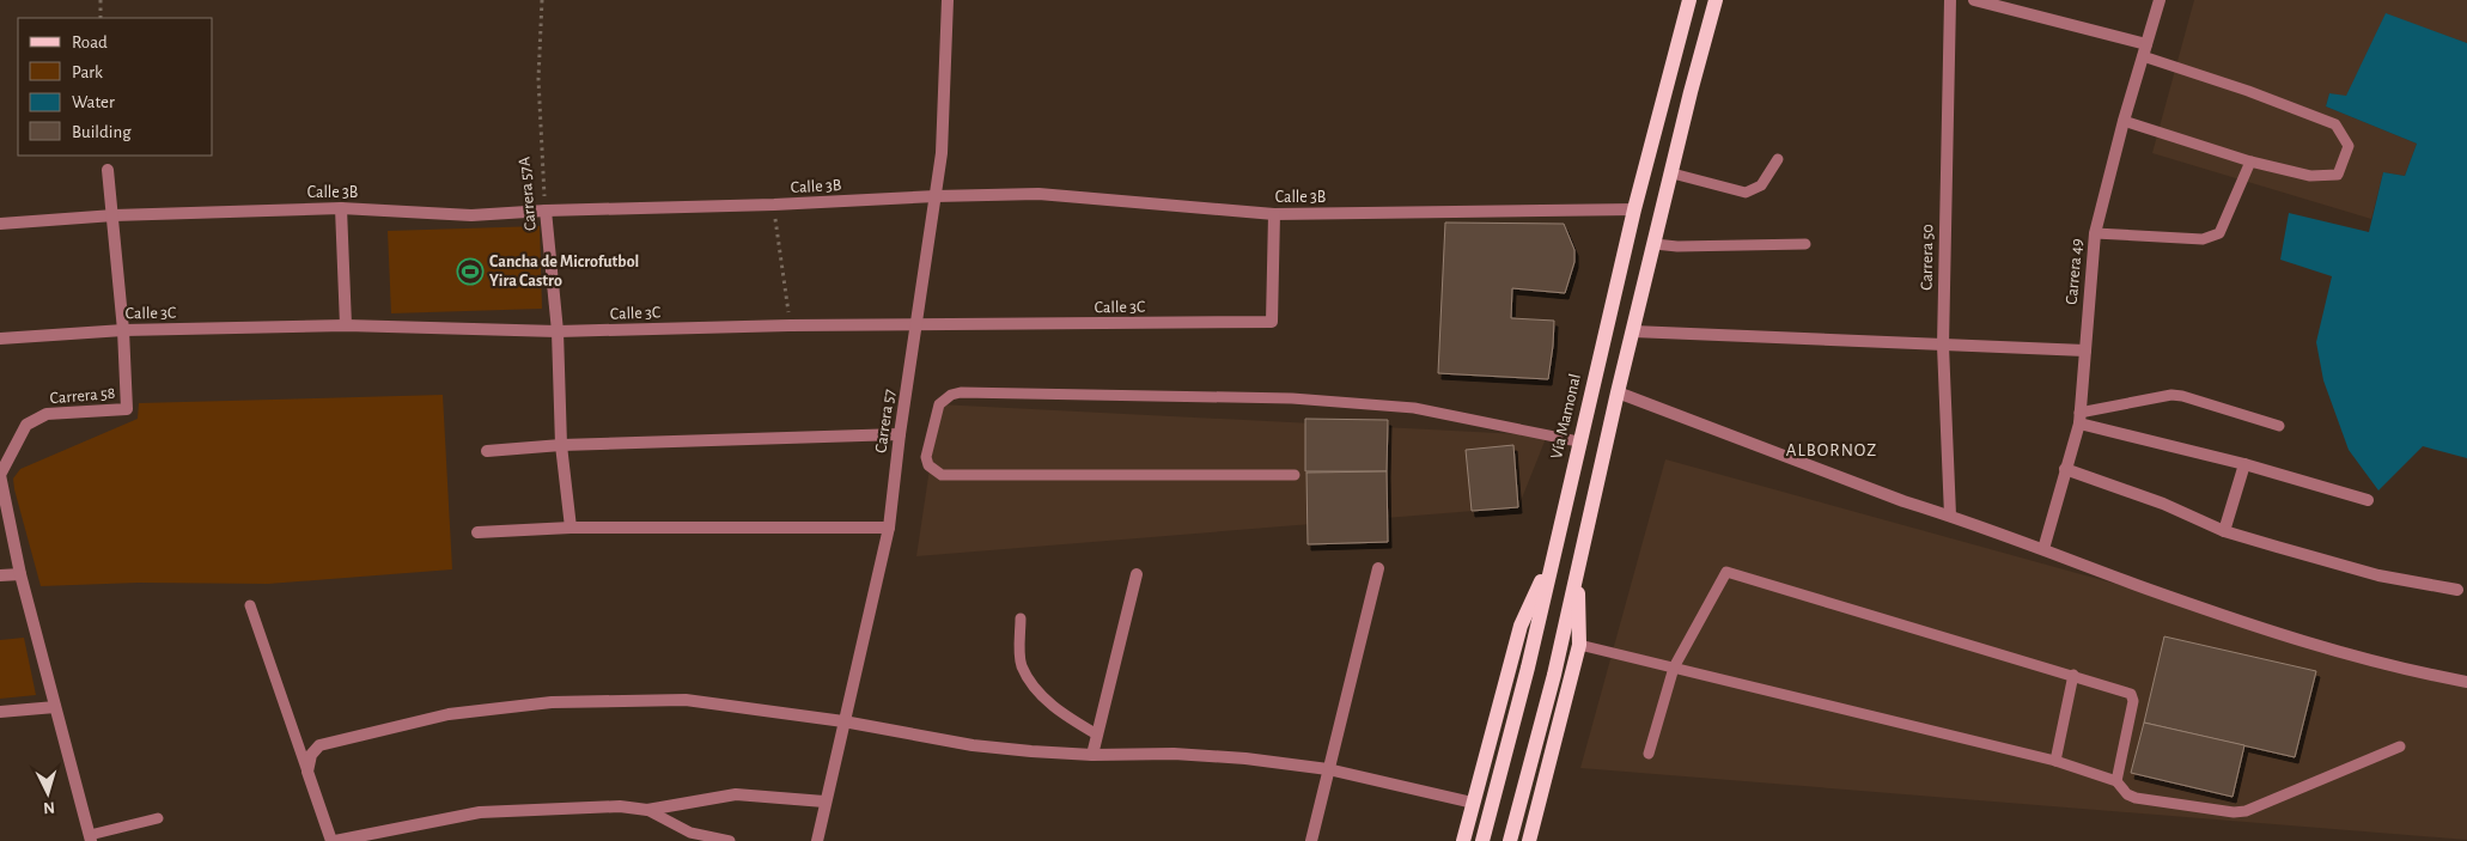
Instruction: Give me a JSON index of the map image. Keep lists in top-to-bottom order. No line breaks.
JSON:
{"streets":{"main road":["Vía Mamonal"],"street":["Calle 3B","Carrera 57A","Carrera 50","Carrera 49","Calle 3C","Carrera 58","Carrera 57"]},"crossings":[["Calle 3B","Carrera 57A"],["Calle 3B","Calle 3C"],["Calle 3B","Carrera 58"],["Calle 3B","Vía Mamonal"],["Calle 3B","Carrera 57"],["Carrera 57A","Calle 3C"],["Calle 3C","Carrera 58"],["Calle 3C","Carrera 57"]],"districts":["ALBORNOZ"],"places":{"sports":["Cancha de Microfutbol Yira Castro"]},"legend":["Road","Park","Water","Building"],"north":"bottom"}
